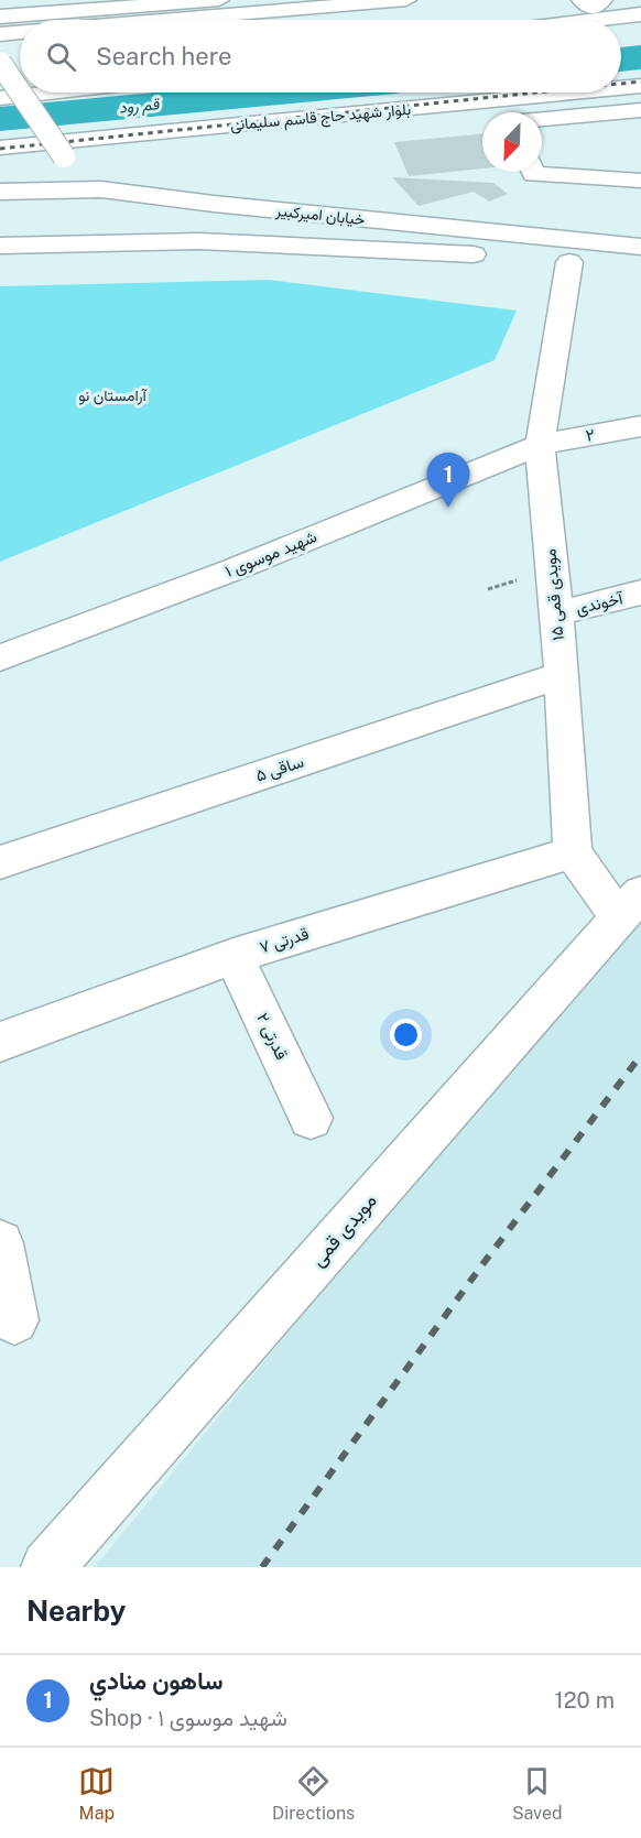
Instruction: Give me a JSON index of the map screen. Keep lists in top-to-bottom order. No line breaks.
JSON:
{"streets":{"main road":["بلوار شهید حاج قاسم سلیمانی","خیابان امیرکبیر","۲","شهید موسوی ۱","مویدی قمی ۱۵","آخوندی","ساقی ۵","قدرتی ۷","قدرتی ۲","مویدی قمی"]},"crossings":[["خیابان امیرکبیر","مویدی قمی ۱۵"],["۲","شهید موسوی ۱"],["۲","مویدی قمی ۱۵"],["شهید موسوی ۱","مویدی قمی ۱۵"],["مویدی قمی ۱۵","آخوندی"],["مویدی قمی ۱۵","ساقی ۵"],["مویدی قمی ۱۵","قدرتی ۷"],["قدرتی ۷","قدرتی ۲"]],"water":["قم رود"],"parks":["آرامستان نو"],"north":"bottom left","page":{"search":"Search here","pins":"1","heading":"Nearby","list":[{"mark":"1","name":"ساهون منادي","note":"Shop · شهید موسوی ۱","value":"120 m"}],"nav":["Map","Directions","Saved"]}}
